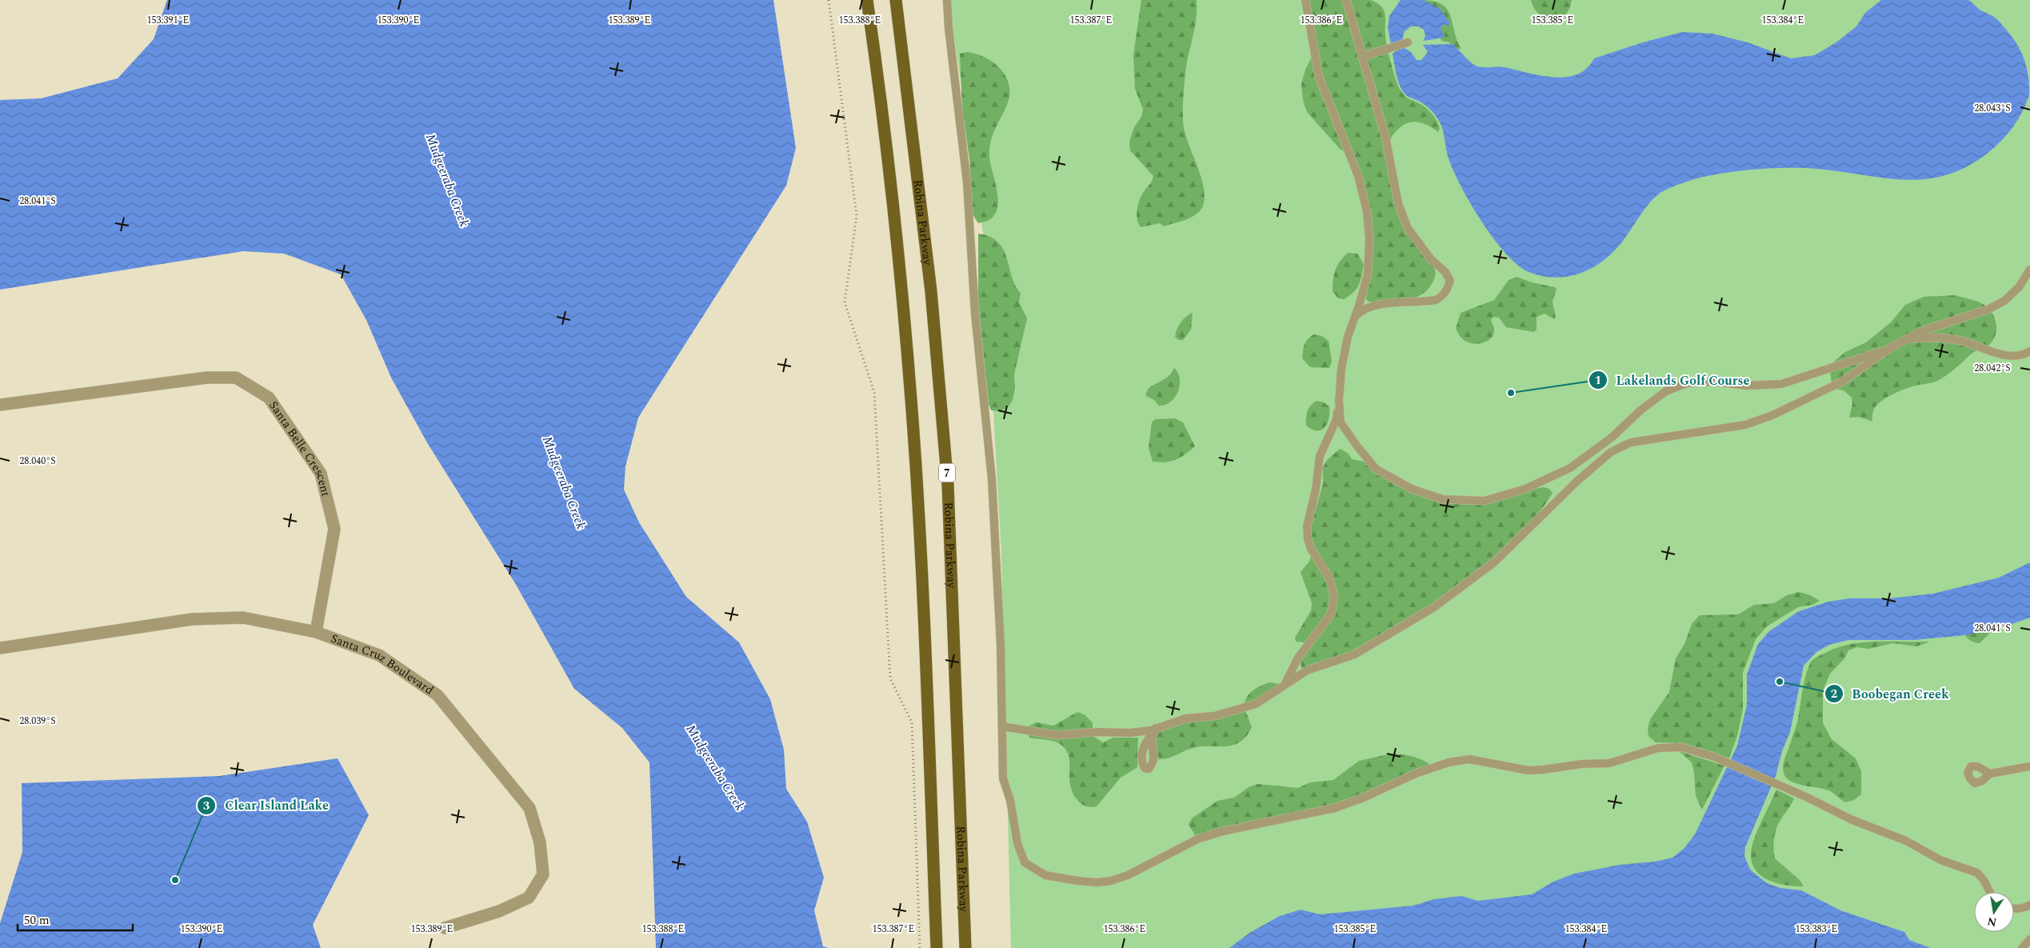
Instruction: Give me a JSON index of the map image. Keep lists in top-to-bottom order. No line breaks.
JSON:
{"streets":{"main road":["Robina Parkway","7"],"street":["Santa Belle Crescent","Santa Cruz Boulevard"]},"crossings":[["Santa Belle Crescent","Santa Cruz Boulevard"]],"water":["Mudgeeraba Creek"],"places":["Lakelands Golf Course","Boobegan Creek","Clear Island Lake"],"scale_bar":"50 m","north":"bottom","coordinates":["153.391°E","153.390°E","153.389°E","153.388°E","153.387°E","153.386°E","153.385°E","153.384°E","28.043°S","28.041°S","28.042°S","28.040°S","28.039°S","153.383°E"]}
